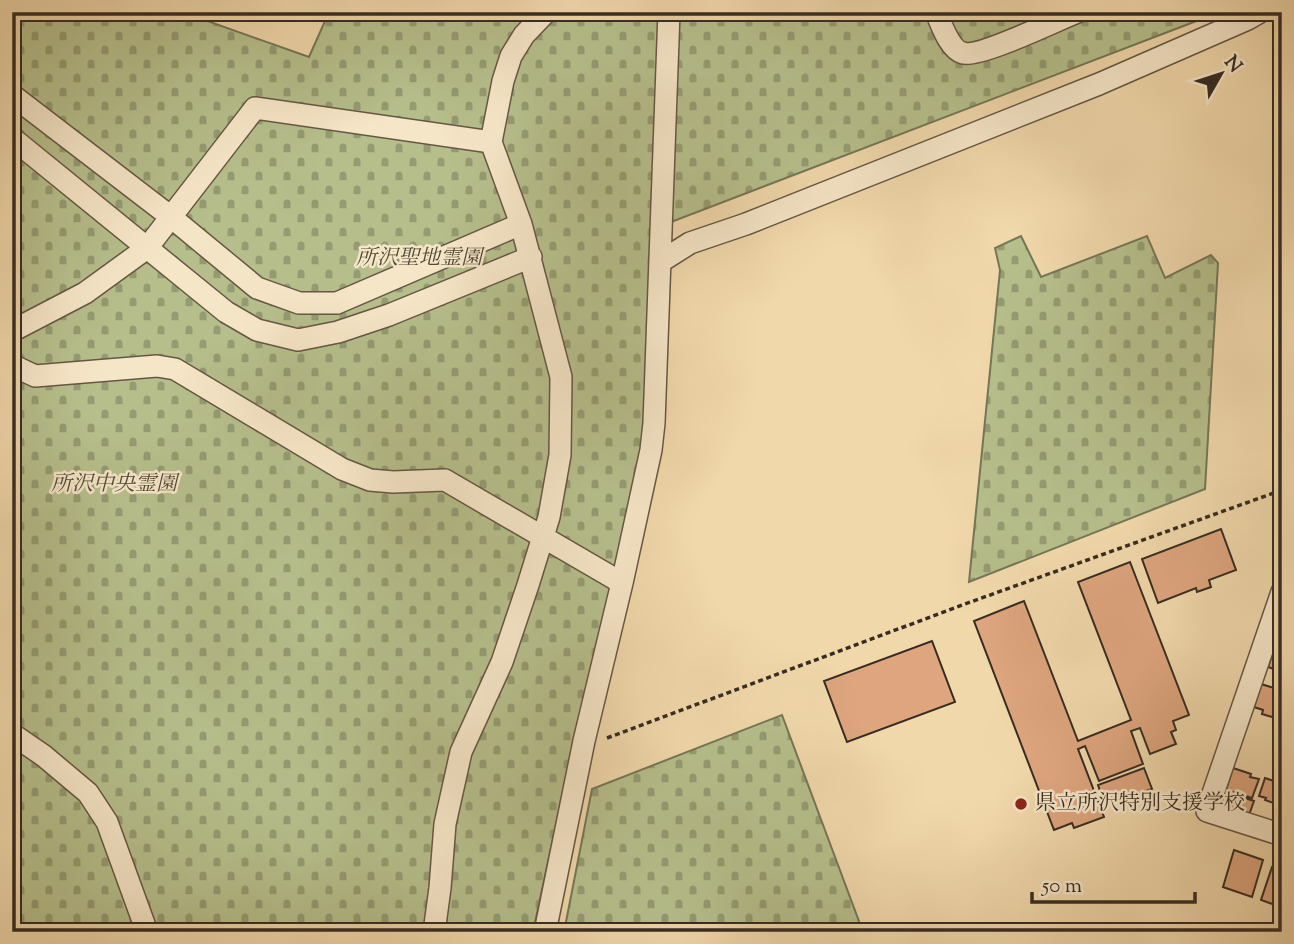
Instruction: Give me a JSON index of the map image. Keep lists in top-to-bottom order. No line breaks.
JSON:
{"parks":["所沢聖地霊園","所沢中央霊園"],"places":["県立所沢特別支援学校"],"scale_bar":"50 m","north":"top right"}
